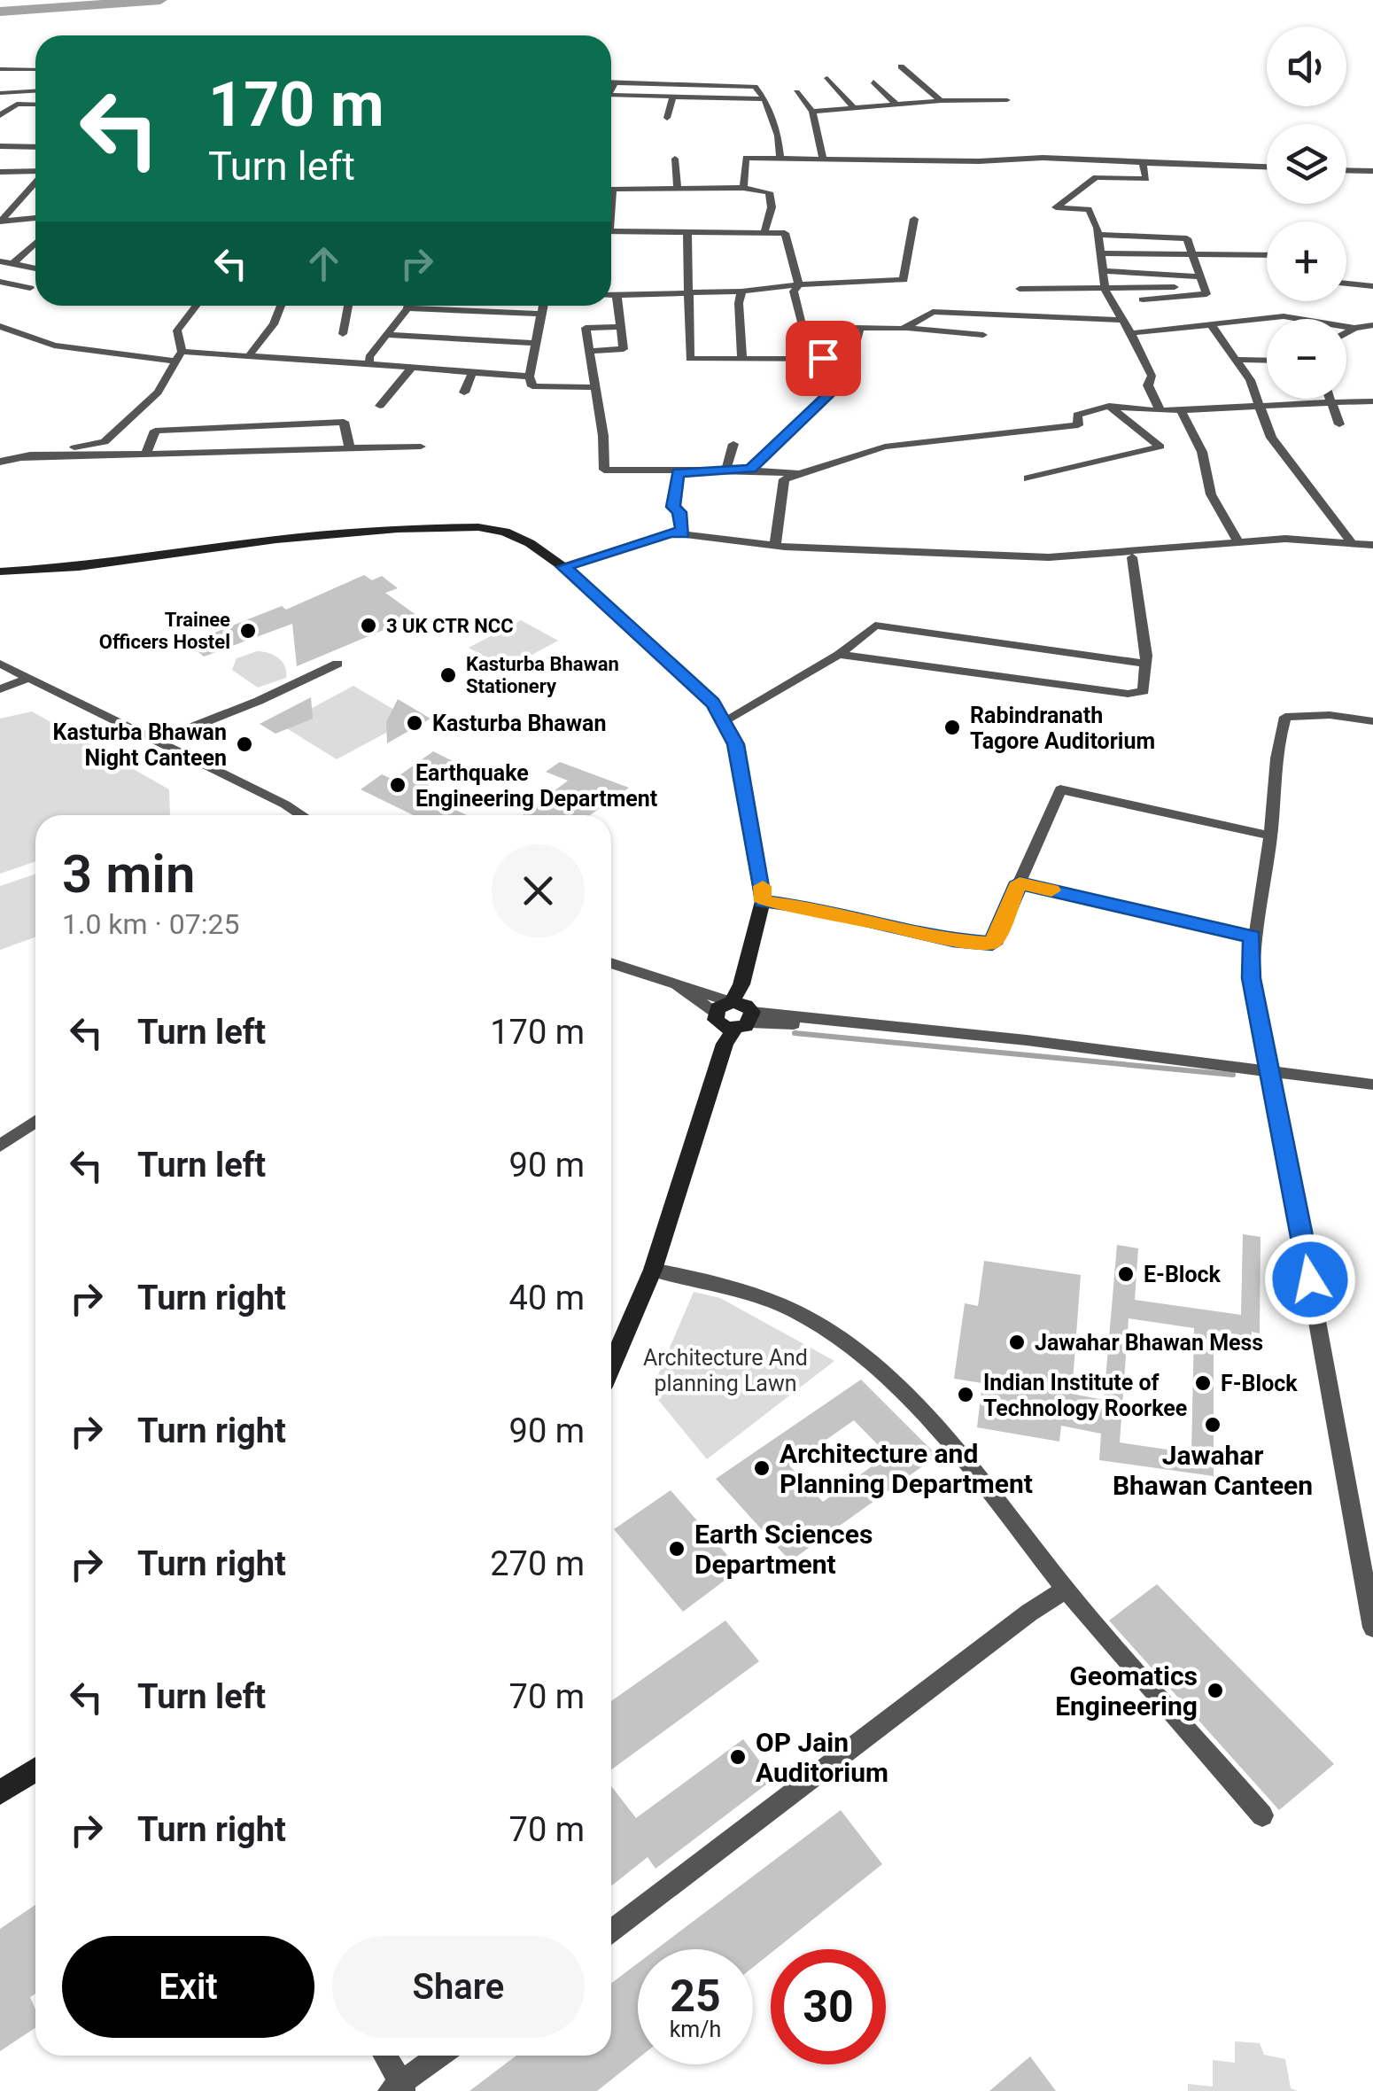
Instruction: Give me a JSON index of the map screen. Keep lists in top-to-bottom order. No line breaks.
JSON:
{"parks":["Architecture And planning Lawn"],"places":["3 UK CTR NCC","Trainee Officers Hostel","Kasturba Bhawan Stationery","Kasturba Bhawan","Rabindranath Tagore Auditorium","Kasturba Bhawan Night Canteen","Earthquake Engineering Department","E-Block","Jawahar Bhawan Mess","F-Block","Indian Institute of Technology Roorkee","Jawahar Bhawan Canteen","Architecture and Planning Department","Earth Sciences Department","Geomatics Engineering","OP Jain Auditorium"],"page":{"map_buttons":["+","−"],"turn":["170 m","Turn left"],"heading":["3 min","1.0 km · 07:25"],"list":[{"name":"Turn left","value":"170 m"},{"name":"Turn left","value":"90 m"},{"name":"Turn right","value":"40 m"},{"name":"Turn right","value":"90 m"},{"name":"Turn right","value":"270 m"},{"name":"Turn left","value":"70 m"},{"name":"Turn right","value":"70 m"}],"buttons":["Exit","Share"],"speed":"25 km/h","limit":"30"}}
